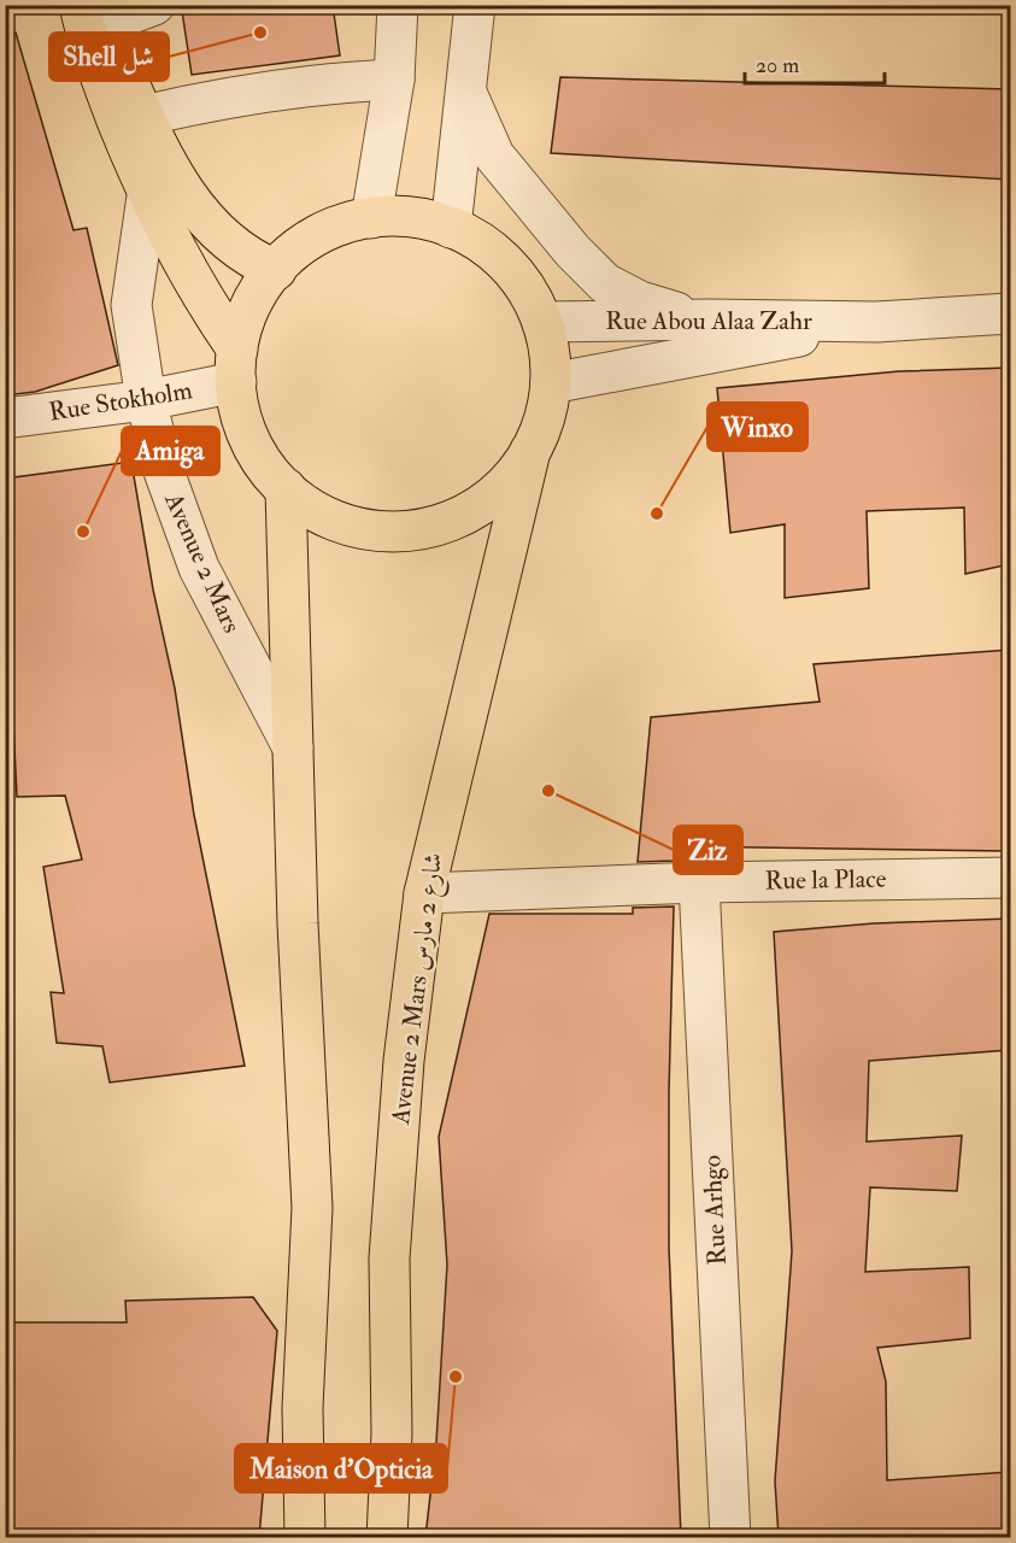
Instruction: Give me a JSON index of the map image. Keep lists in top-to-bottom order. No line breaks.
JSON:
{"streets":{"main road":["Avenue 2 Mars شارع 2 مارس"],"street":["Rue Abou Alaa Zahr","Rue Stokholm","Avenue 2 Mars","Rue la Place","Rue Arhgo"]},"crossings":[["Rue Stokholm","Avenue 2 Mars"],["Rue la Place","Avenue 2 Mars شارع 2 مارس"],["Rue la Place","Rue Arhgo"]],"places":["Shell شل","Winxo","Amiga","Ziz","Maison d'Opticia"],"scale_bar":"20 m"}
